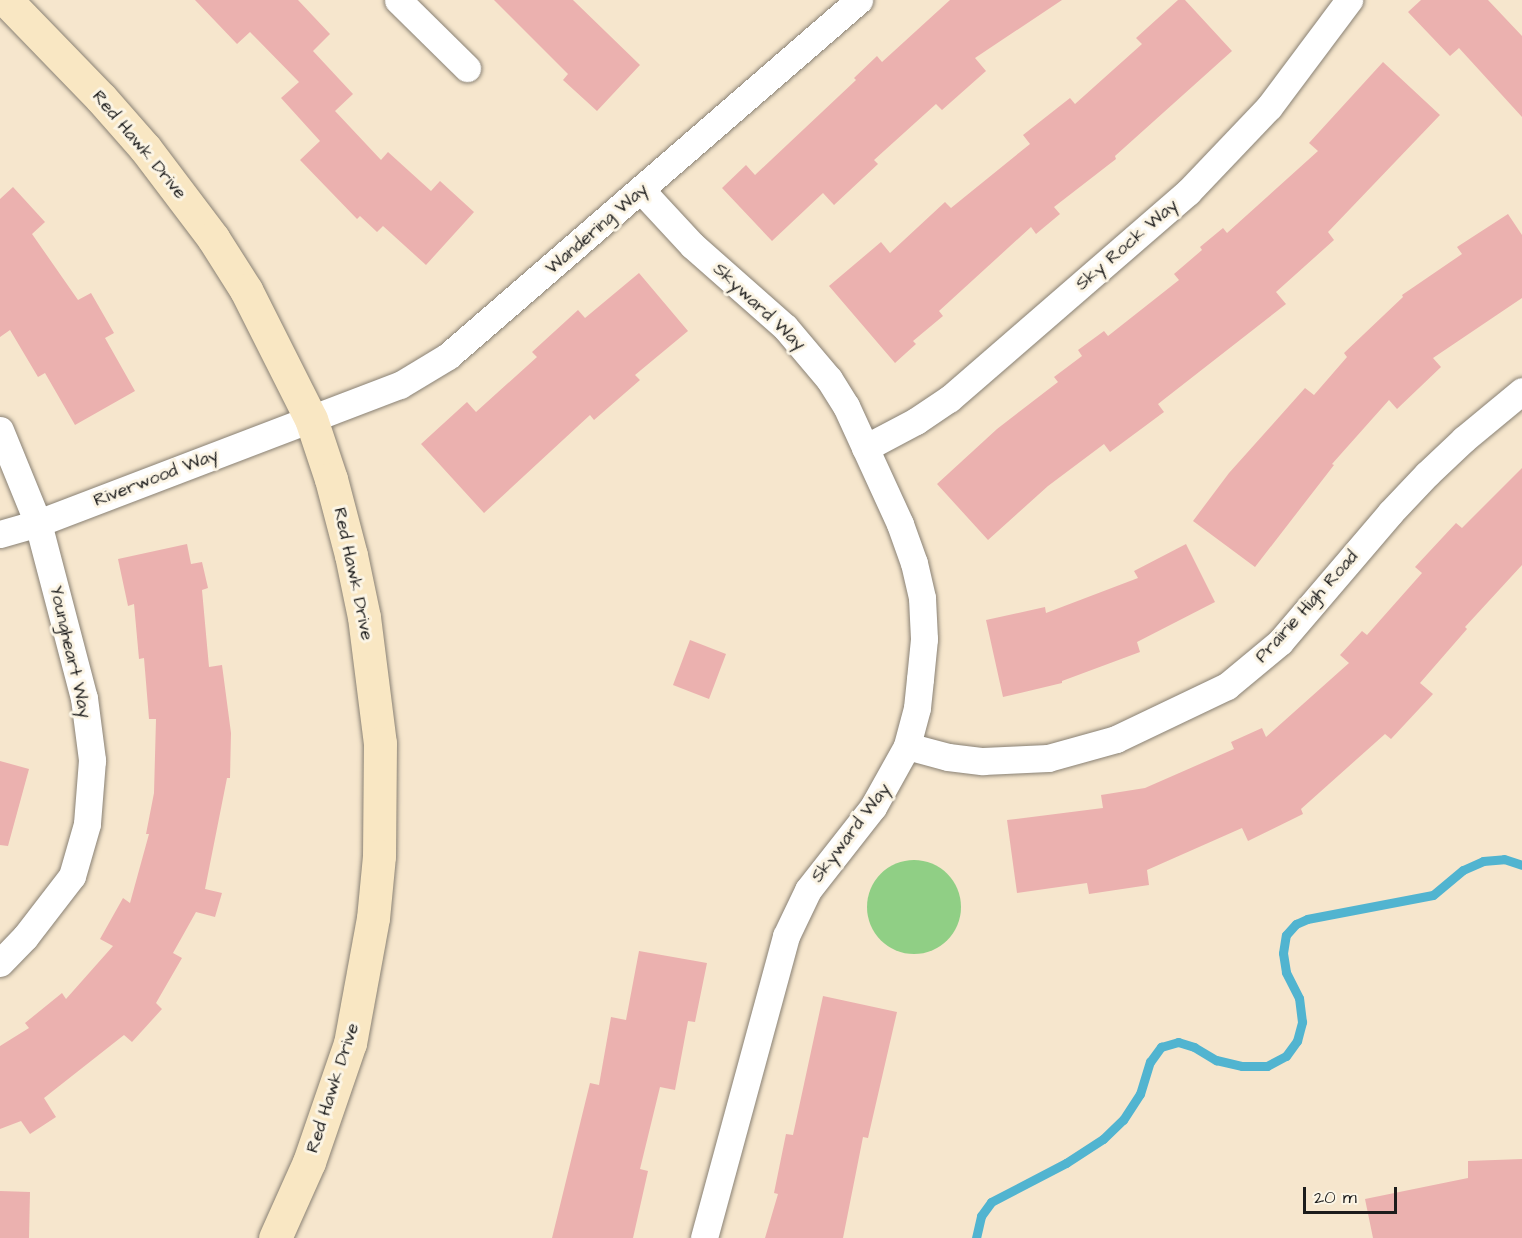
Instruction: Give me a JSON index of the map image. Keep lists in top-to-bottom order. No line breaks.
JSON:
{"streets":{"street":["Red Hawk Drive","Wandering Way","Sky Rock Way","Skyward Way","Riverwood Way","Prairie High Road","Youngheart Way"]},"crossings":[["Red Hawk Drive","Wandering Way"],["Red Hawk Drive","Riverwood Way"],["Wandering Way","Skyward Way"],["Wandering Way","Riverwood Way"],["Sky Rock Way","Skyward Way"],["Skyward Way","Prairie High Road"],["Riverwood Way","Youngheart Way"]],"scale_bar":"20 m"}
